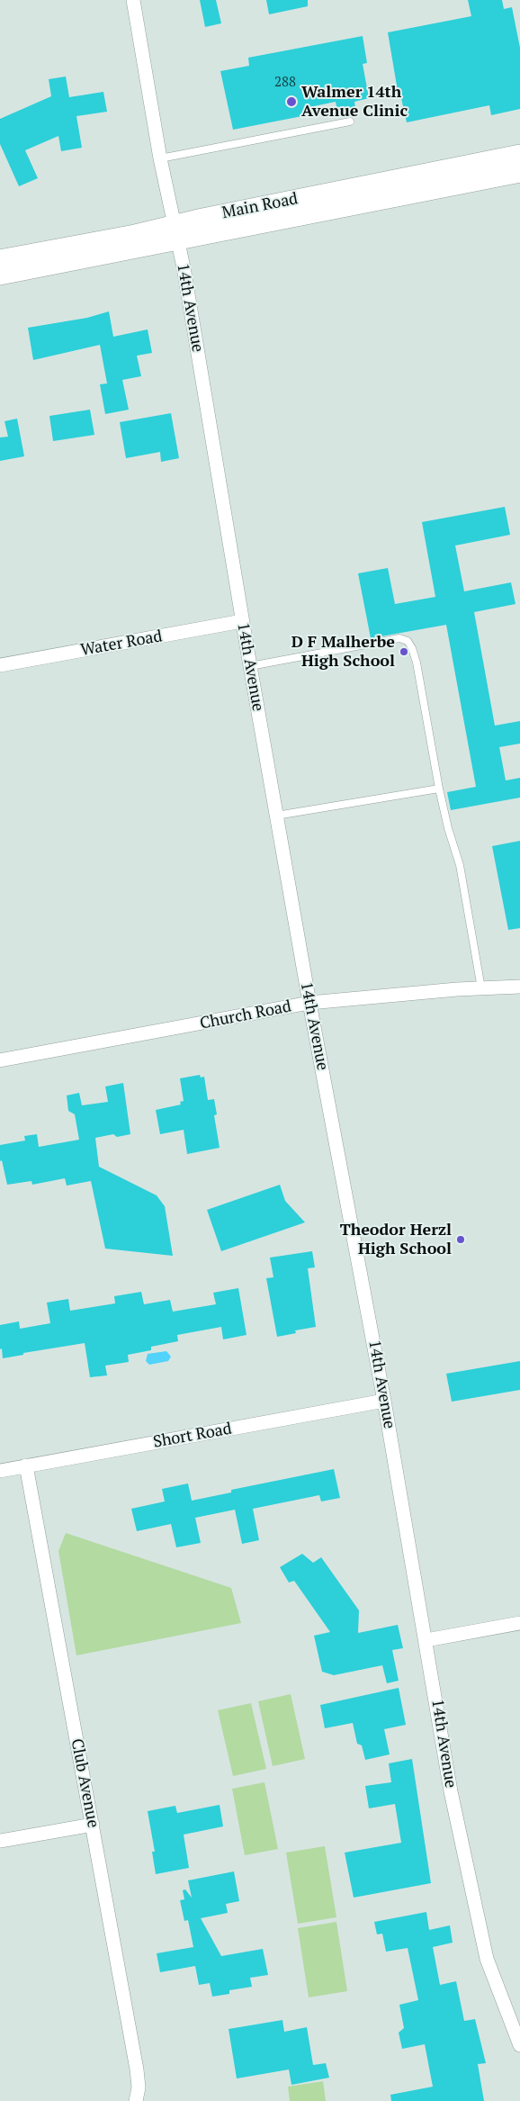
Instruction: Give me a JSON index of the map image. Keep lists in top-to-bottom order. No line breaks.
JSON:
{"streets":{"main road":["Main Road"],"street":["14th Avenue","Water Road","Church Road","Short Road","Club Avenue"]},"crossings":[["Main Road","14th Avenue"],["14th Avenue","Water Road"],["14th Avenue","Church Road"],["14th Avenue","Short Road"],["Short Road","Club Avenue"]],"places":["Walmer 14th Avenue Clinic","D F Malherbe High School","Theodor Herzl High School"],"house_numbers":["288"]}
